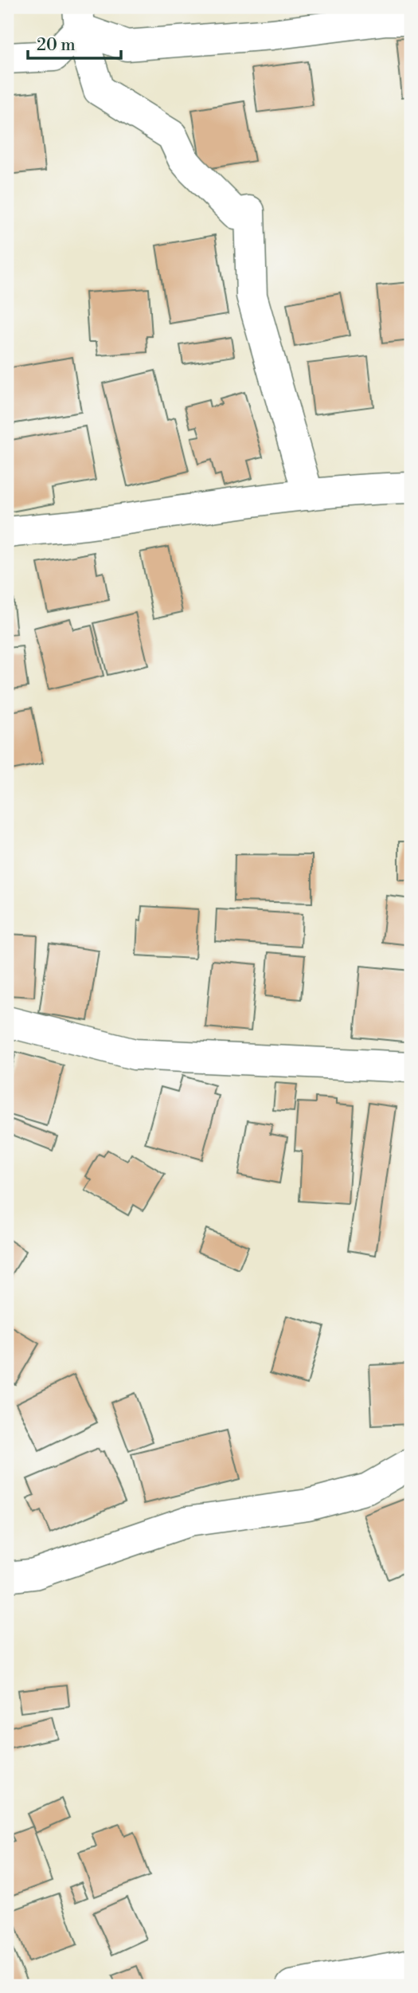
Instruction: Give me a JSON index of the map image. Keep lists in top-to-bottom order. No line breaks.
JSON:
{"scale_bar":"20 m"}
